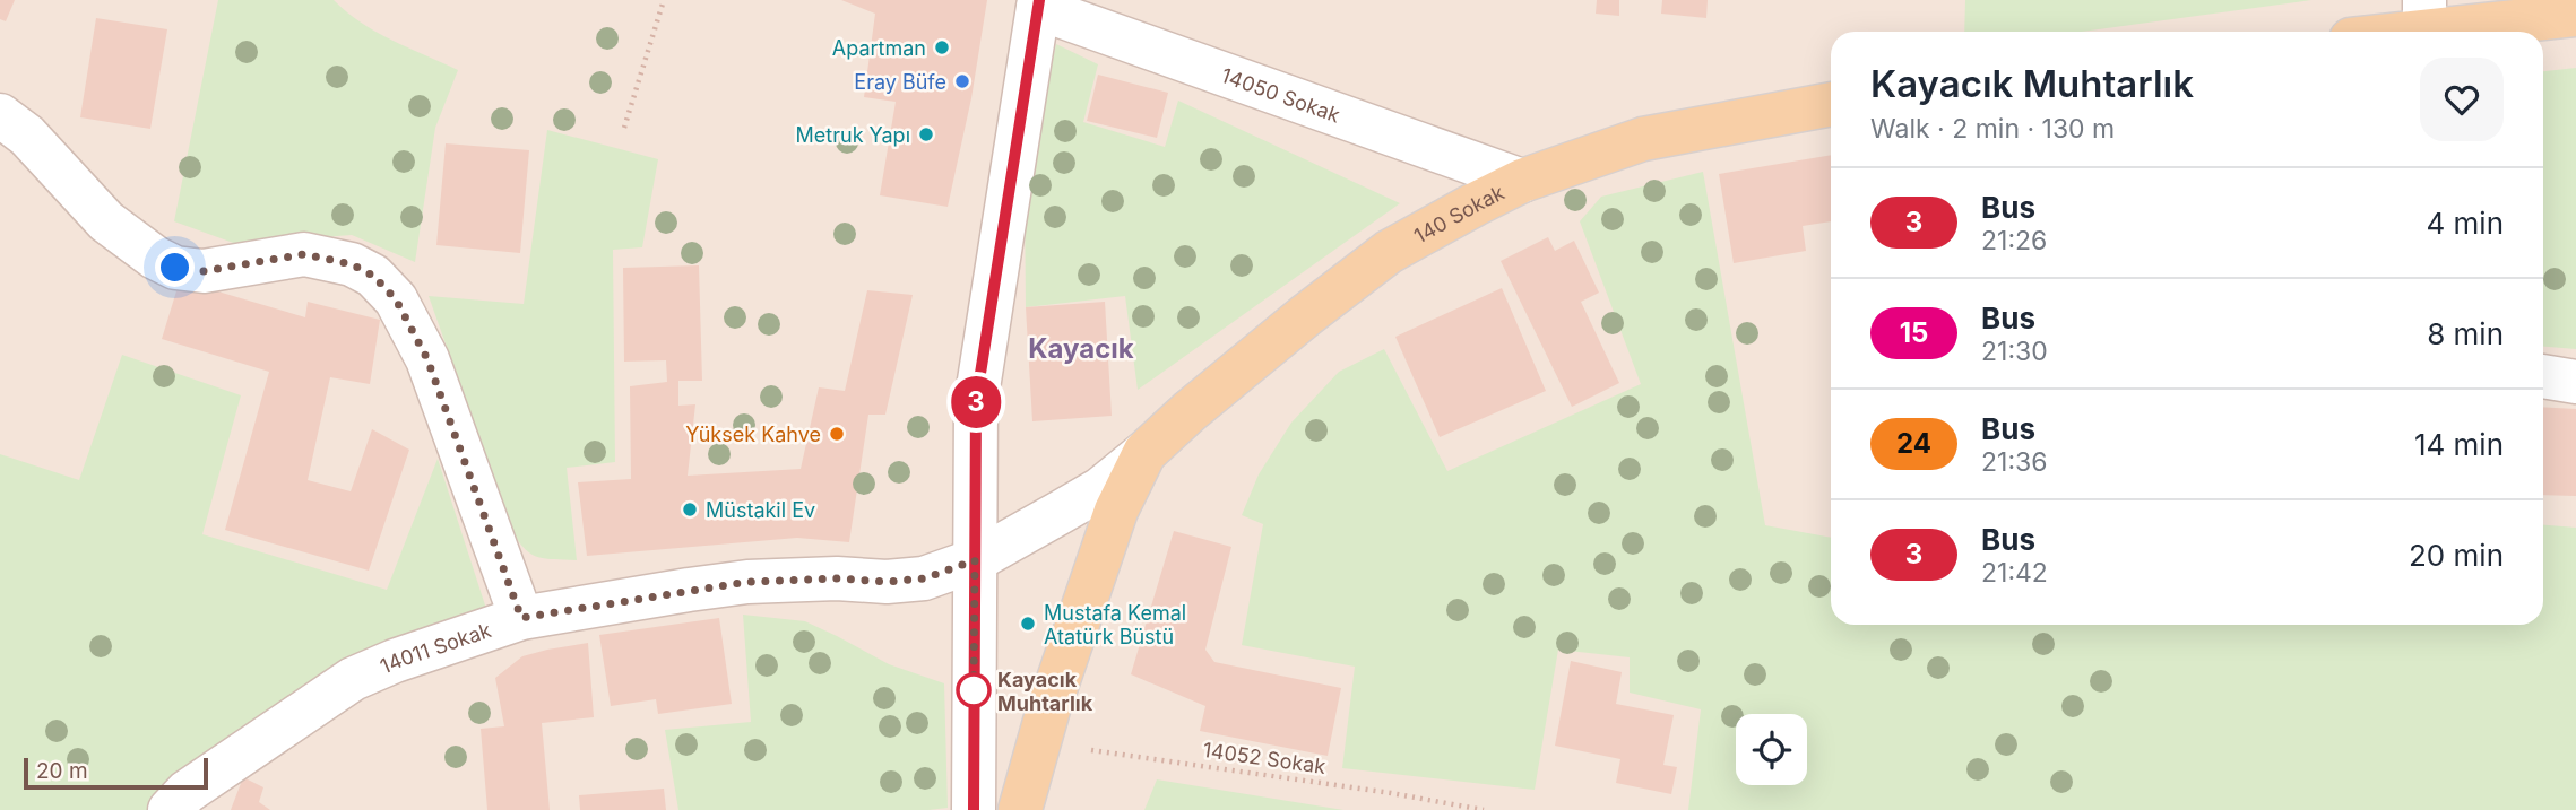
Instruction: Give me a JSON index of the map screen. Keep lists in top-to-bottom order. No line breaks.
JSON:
{"streets":{"main road":["140 Sokak"],"street":["14050 Sokak","14011 Sokak"],"path":["14052 Sokak"]},"crossings":[["14050 Sokak","140 Sokak"],["140 Sokak","14011 Sokak"],["140 Sokak","14052 Sokak"]],"districts":["Kayacık"],"places":["Apartman","Eray Büfe","Metruk Yapı","Yüksek Kahve","Müstakil Ev","Mustafa Kemal Atatürk Büstü","Kayacık Muhtarlık"],"lines":["bus line 3"],"scale_bar":"20 m","page":{"on_map":"3","heading":["Kayacık Muhtarlık","Walk · 2 min · 130 m"],"list":[{"mark":"3","name":"Bus","note":"21:26","value":"4 min"},{"mark":"15","name":"Bus","note":"21:30","value":"8 min"},{"mark":"24","name":"Bus","note":"21:36","value":"14 min"},{"mark":"3","name":"Bus","note":"21:42","value":"20 min"}],"scale":"20 m"}}
